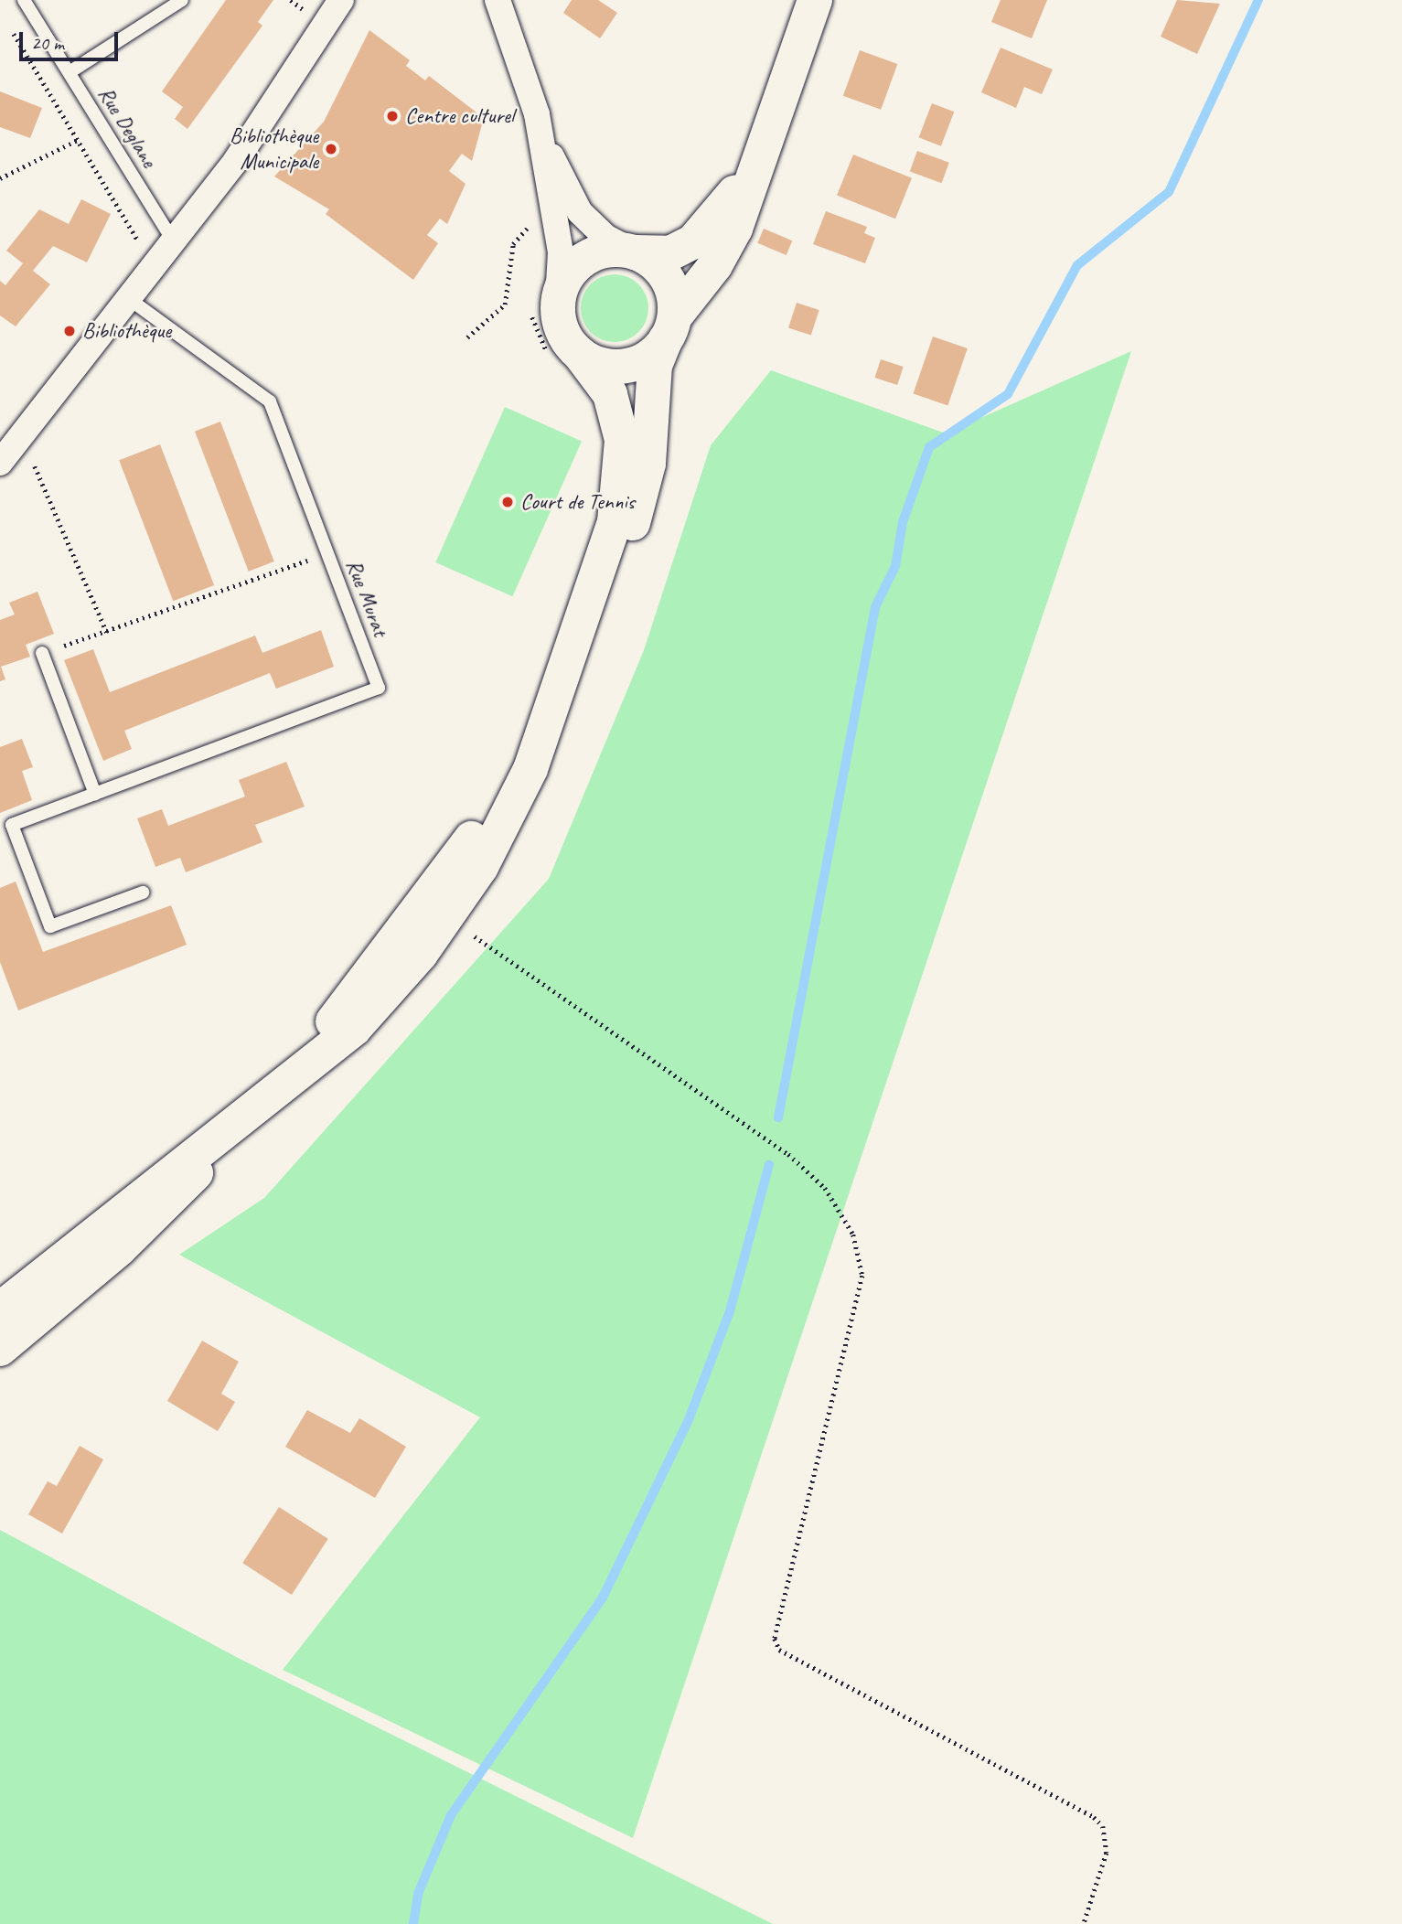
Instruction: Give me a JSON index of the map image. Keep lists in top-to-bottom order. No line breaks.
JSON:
{"streets":{"lane":["Rue Deglane","Rue Murat"]},"places":["Centre culturel","Bibliothèque Municipale","Bibliothèque","Court de Tennis"],"scale_bar":"20 m"}
